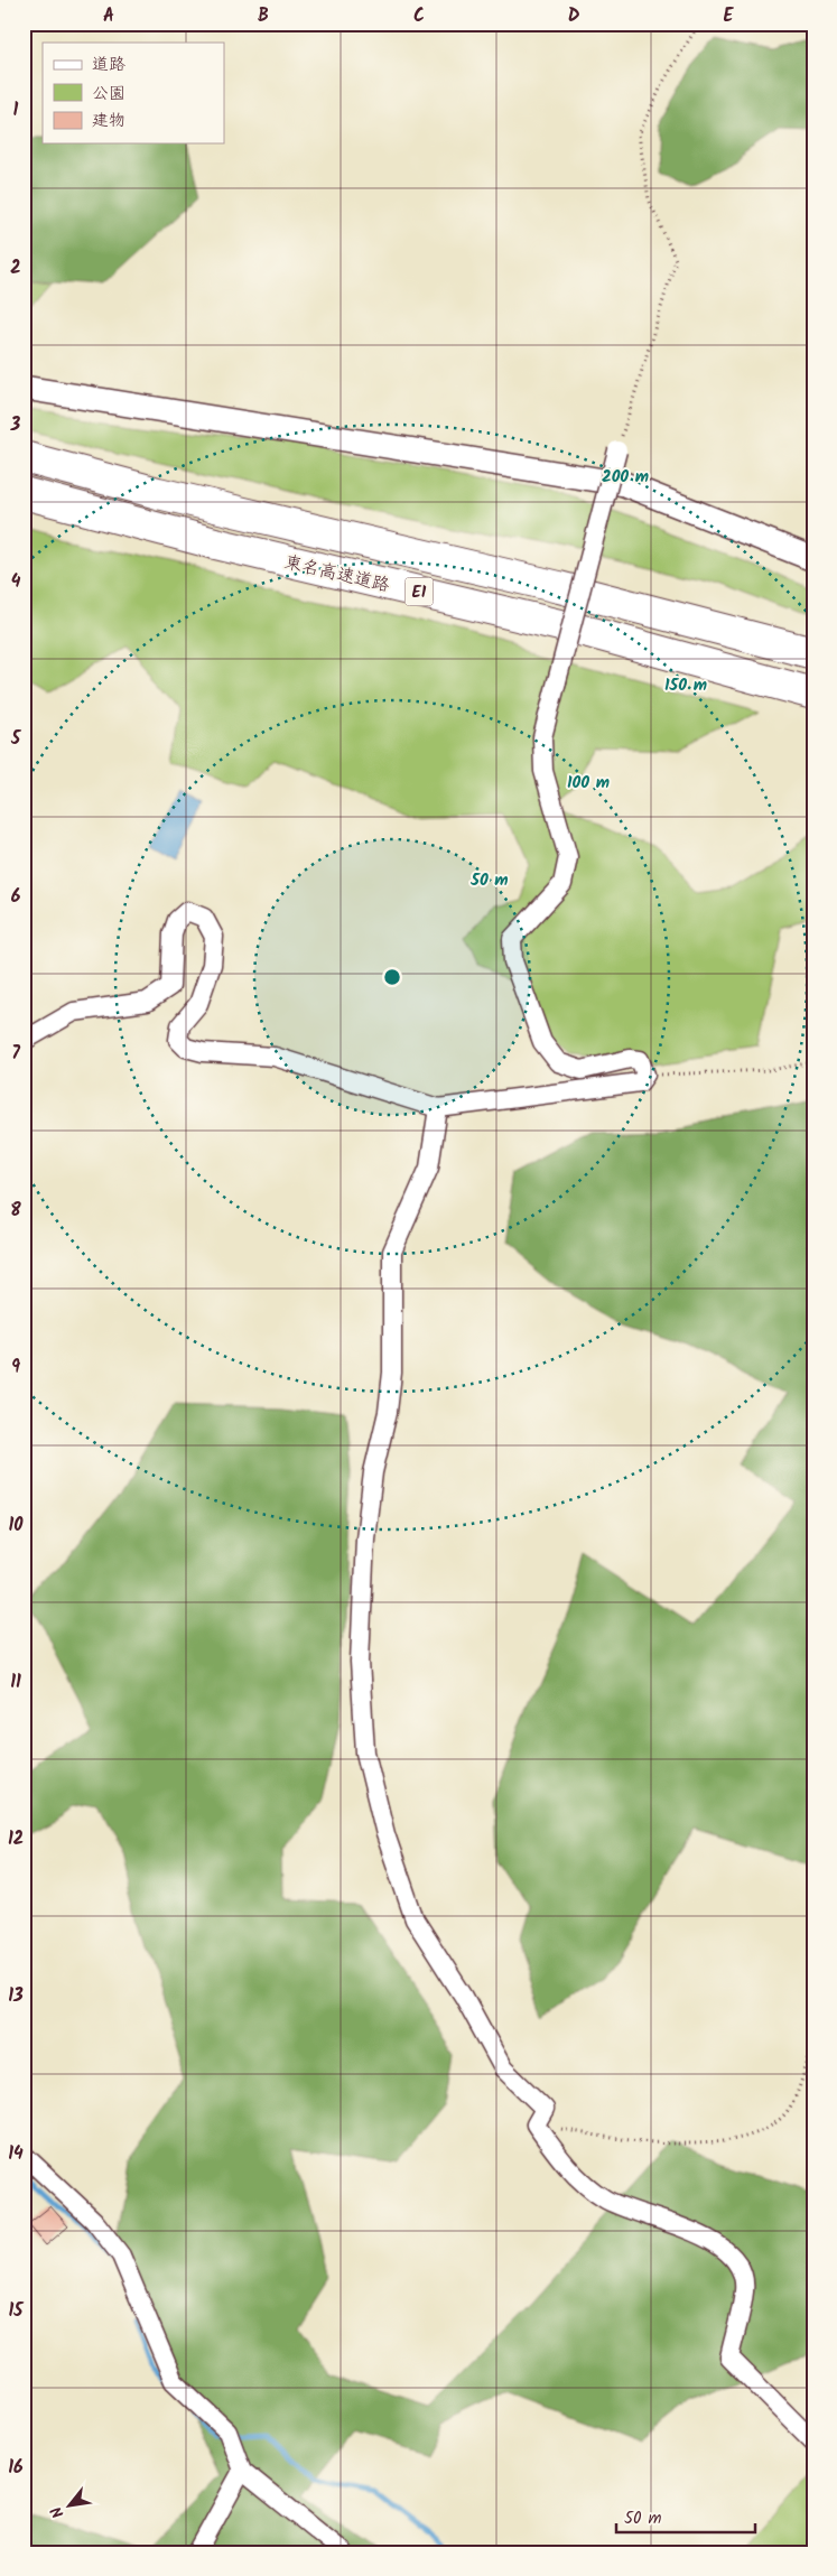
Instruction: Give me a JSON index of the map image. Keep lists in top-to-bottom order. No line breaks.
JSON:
{"streets":{"highway":["東名高速道路","E1"]},"legend":["道路","公園","建物"],"scale_bar":"50 m","north":"bottom left","grid":{"columns":["A","B","C","D","E"],"rows":["1","2","3","4","5","6","7","8","9","10","11","12","13","14","15","16"]},"rings":["200 m","150 m","100 m","50 m"]}
